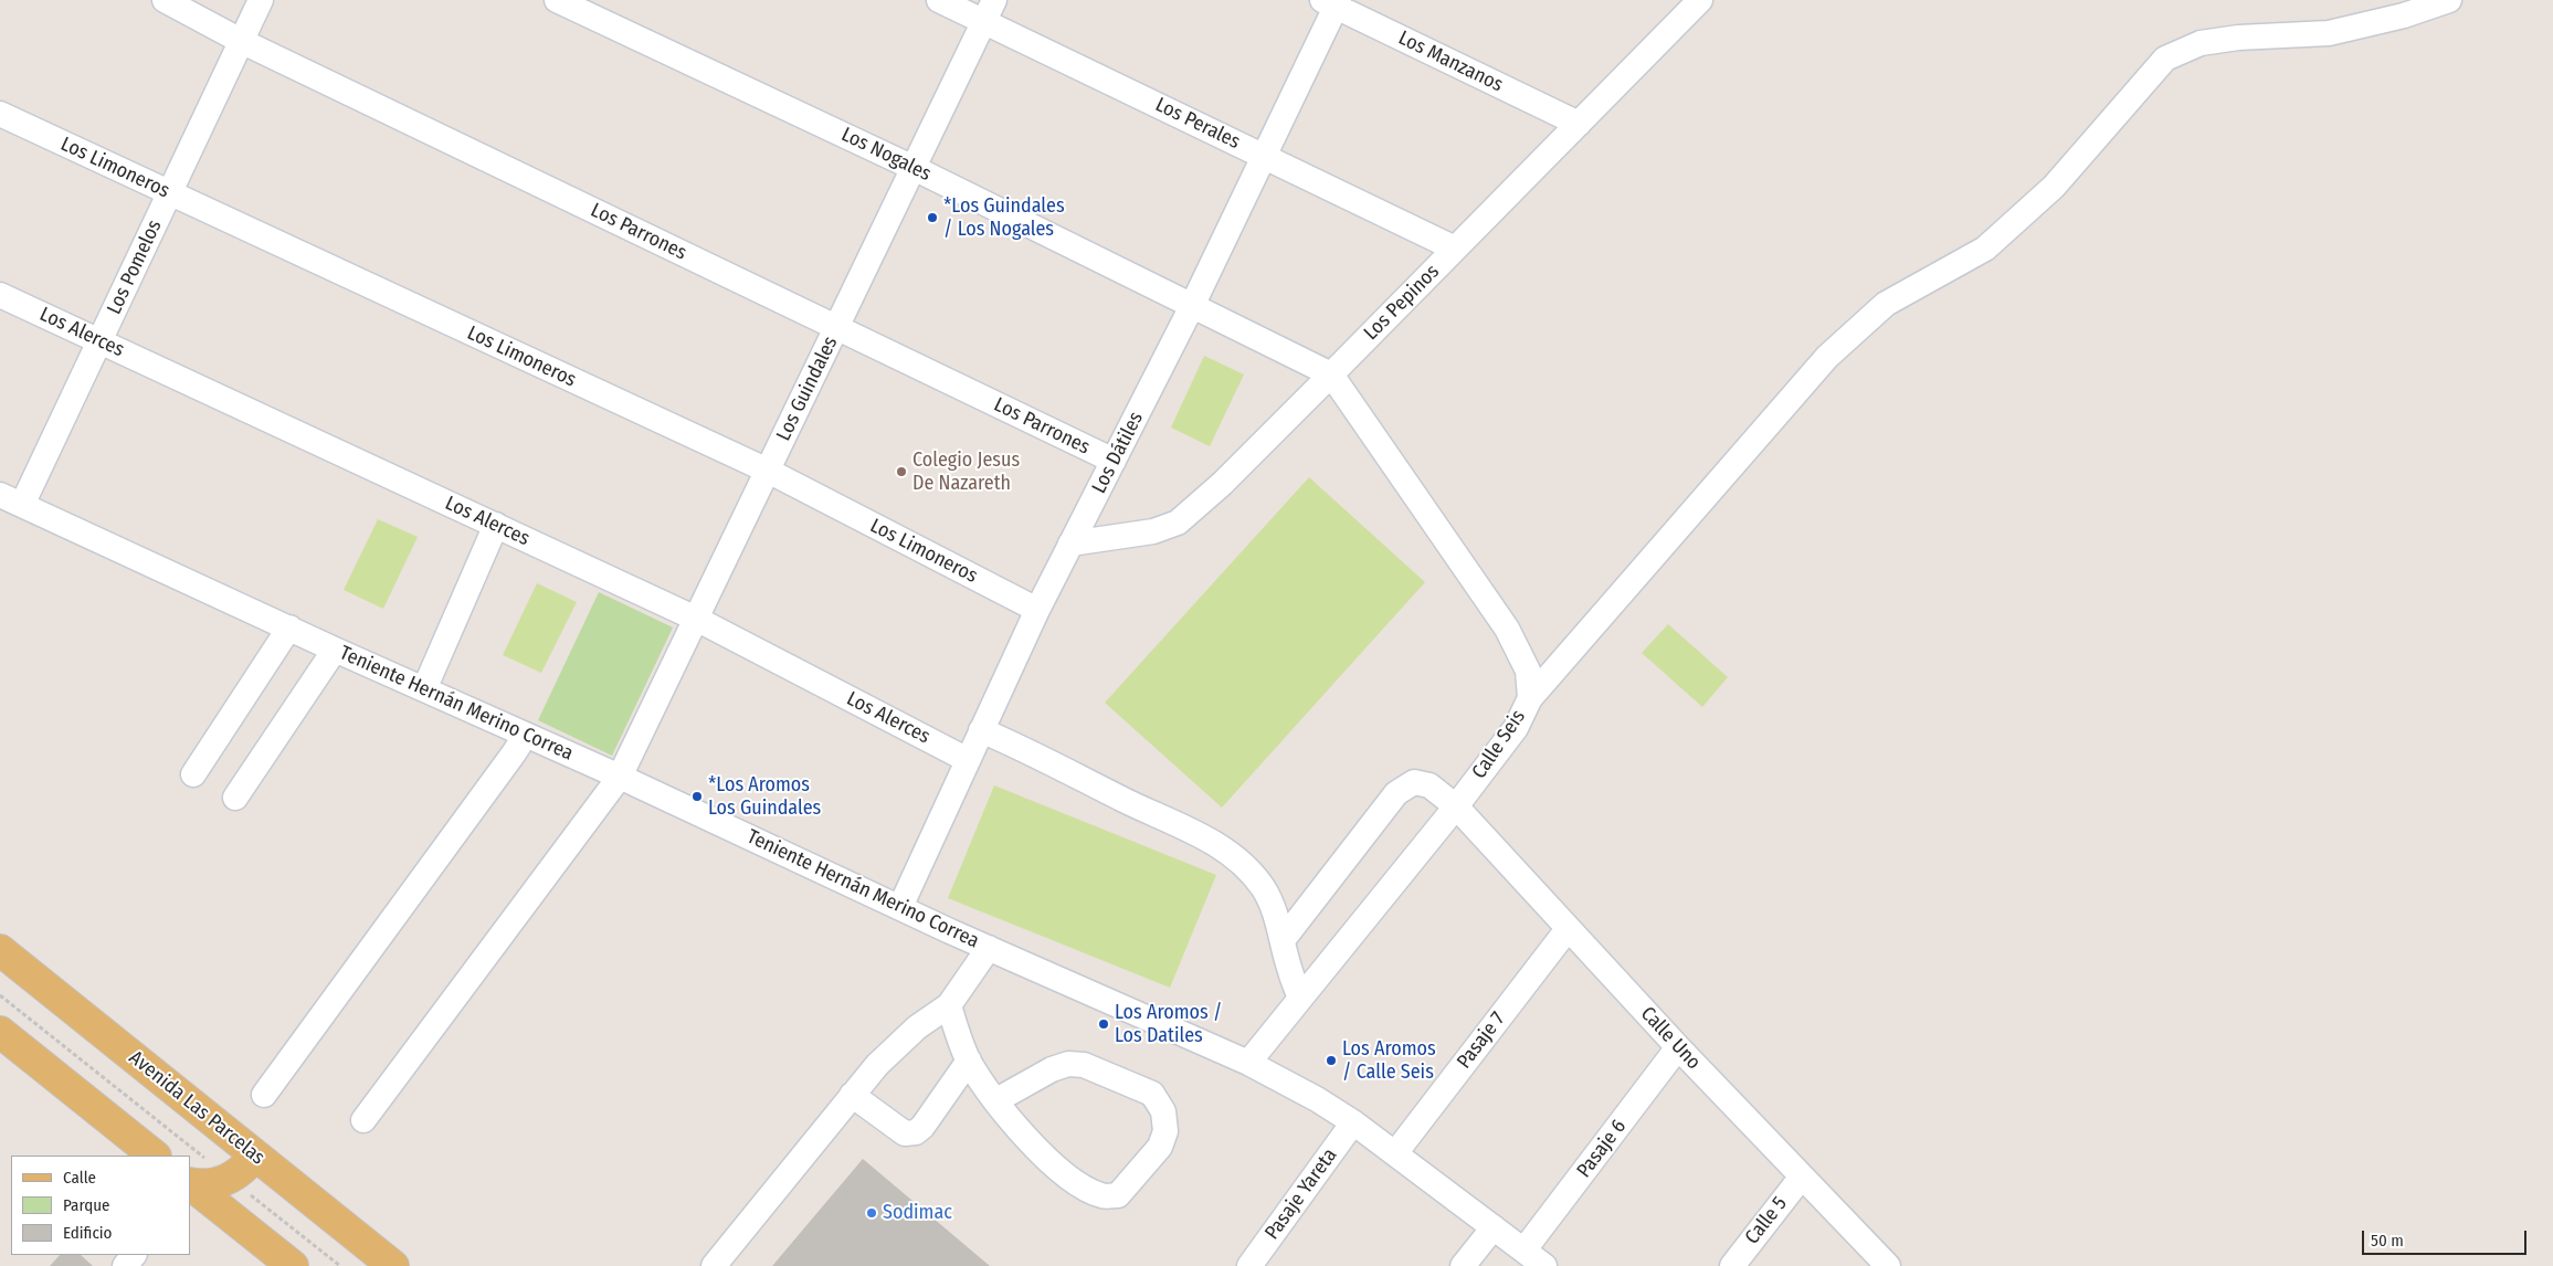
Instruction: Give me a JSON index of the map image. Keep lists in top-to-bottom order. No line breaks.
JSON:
{"streets":{"main road":["Avenida Las Parcelas"],"street":["Los Manzanos","Los Perales","Los Nogales","Los Limoneros","Los Parrones","Los Pomelos","Los Pepinos","Los Alerces","Los Guindales","Los Dátiles","Teniente Hernán Merino Correa","Calle Seis","Calle Uno","Pasaje 7","Pasaje 6","Pasaje Yareta","Calle 5"]},"crossings":[["Los Manzanos","Los Pepinos"],["Los Manzanos","Los Dátiles"],["Los Perales","Los Pepinos"],["Los Perales","Los Guindales"],["Los Perales","Los Dátiles"],["Los Nogales","Los Pepinos"],["Los Nogales","Los Guindales"],["Los Nogales","Los Dátiles"],["Los Nogales","Calle Seis"],["Los Limoneros","Los Pomelos"],["Los Limoneros","Los Guindales"],["Los Limoneros","Los Dátiles"],["Los Parrones","Los Pomelos"],["Los Parrones","Los Guindales"],["Los Parrones","Los Dátiles"],["Los Pomelos","Los Alerces"],["Los Pomelos","Teniente Hernán Merino Correa"],["Los Pepinos","Los Dátiles"],["Los Pepinos","Calle Seis"],["Los Alerces","Los Guindales"],["Los Alerces","Los Dátiles"],["Los Guindales","Teniente Hernán Merino Correa"],["Los Dátiles","Teniente Hernán Merino Correa"],["Teniente Hernán Merino Correa","Calle Seis"],["Teniente Hernán Merino Correa","Pasaje 7"],["Teniente Hernán Merino Correa","Pasaje 6"],["Teniente Hernán Merino Correa","Pasaje Yareta"],["Calle Seis","Calle Uno"],["Calle Uno","Pasaje 7"],["Calle Uno","Pasaje 6"],["Calle Uno","Calle 5"]],"places":["*Los Guindales / Los Nogales","Colegio Jesus De Nazareth","*Los Aromos Los Guindales","Los Aromos / Los Datiles","Los Aromos / Calle Seis","Sodimac"],"legend":["Calle","Parque","Edificio"],"scale_bar":"50 m"}
